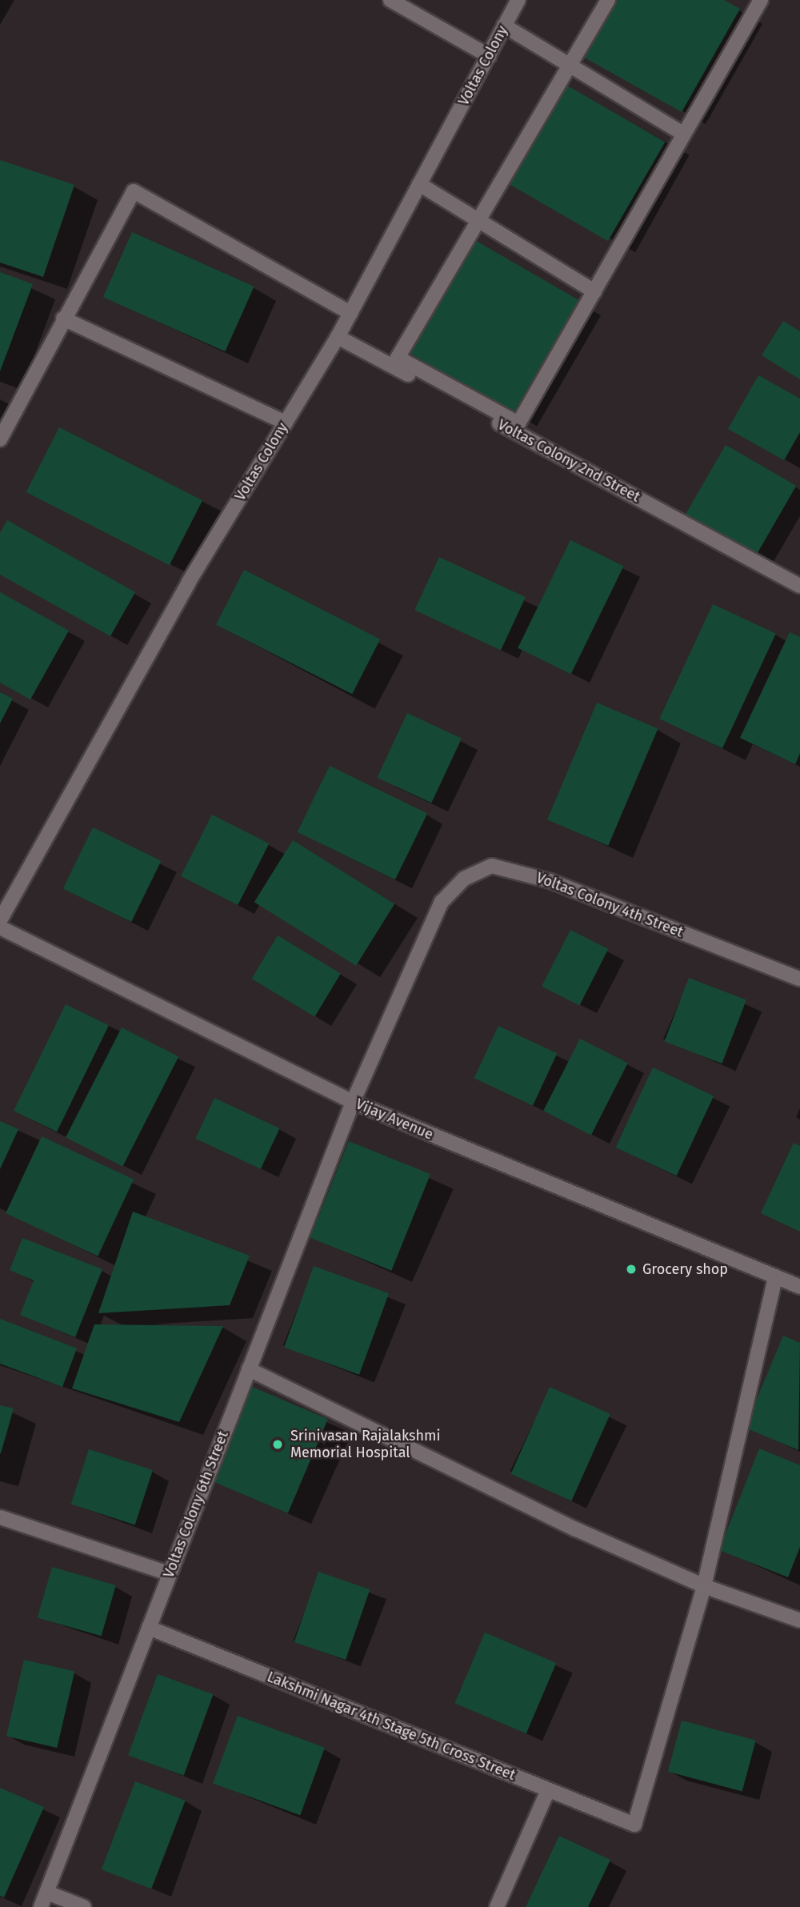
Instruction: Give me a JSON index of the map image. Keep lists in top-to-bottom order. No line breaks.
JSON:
{"streets":{"street":["Voltas Colony","Voltas Colony 2nd Street","Voltas Colony 4th Street","Vijay Avenue","Voltas Colony 6th Street","Lakshmi Nagar 4th Stage 5th Cross Street"]},"crossings":[["Voltas Colony","Voltas Colony 2nd Street"],["Voltas Colony 4th Street","Vijay Avenue"],["Voltas Colony 4th Street","Voltas Colony 6th Street"],["Vijay Avenue","Voltas Colony 6th Street"],["Voltas Colony 6th Street","Lakshmi Nagar 4th Stage 5th Cross Street"]],"places":["Grocery shop","Srinivasan Rajalakshmi Memorial Hospital"]}
